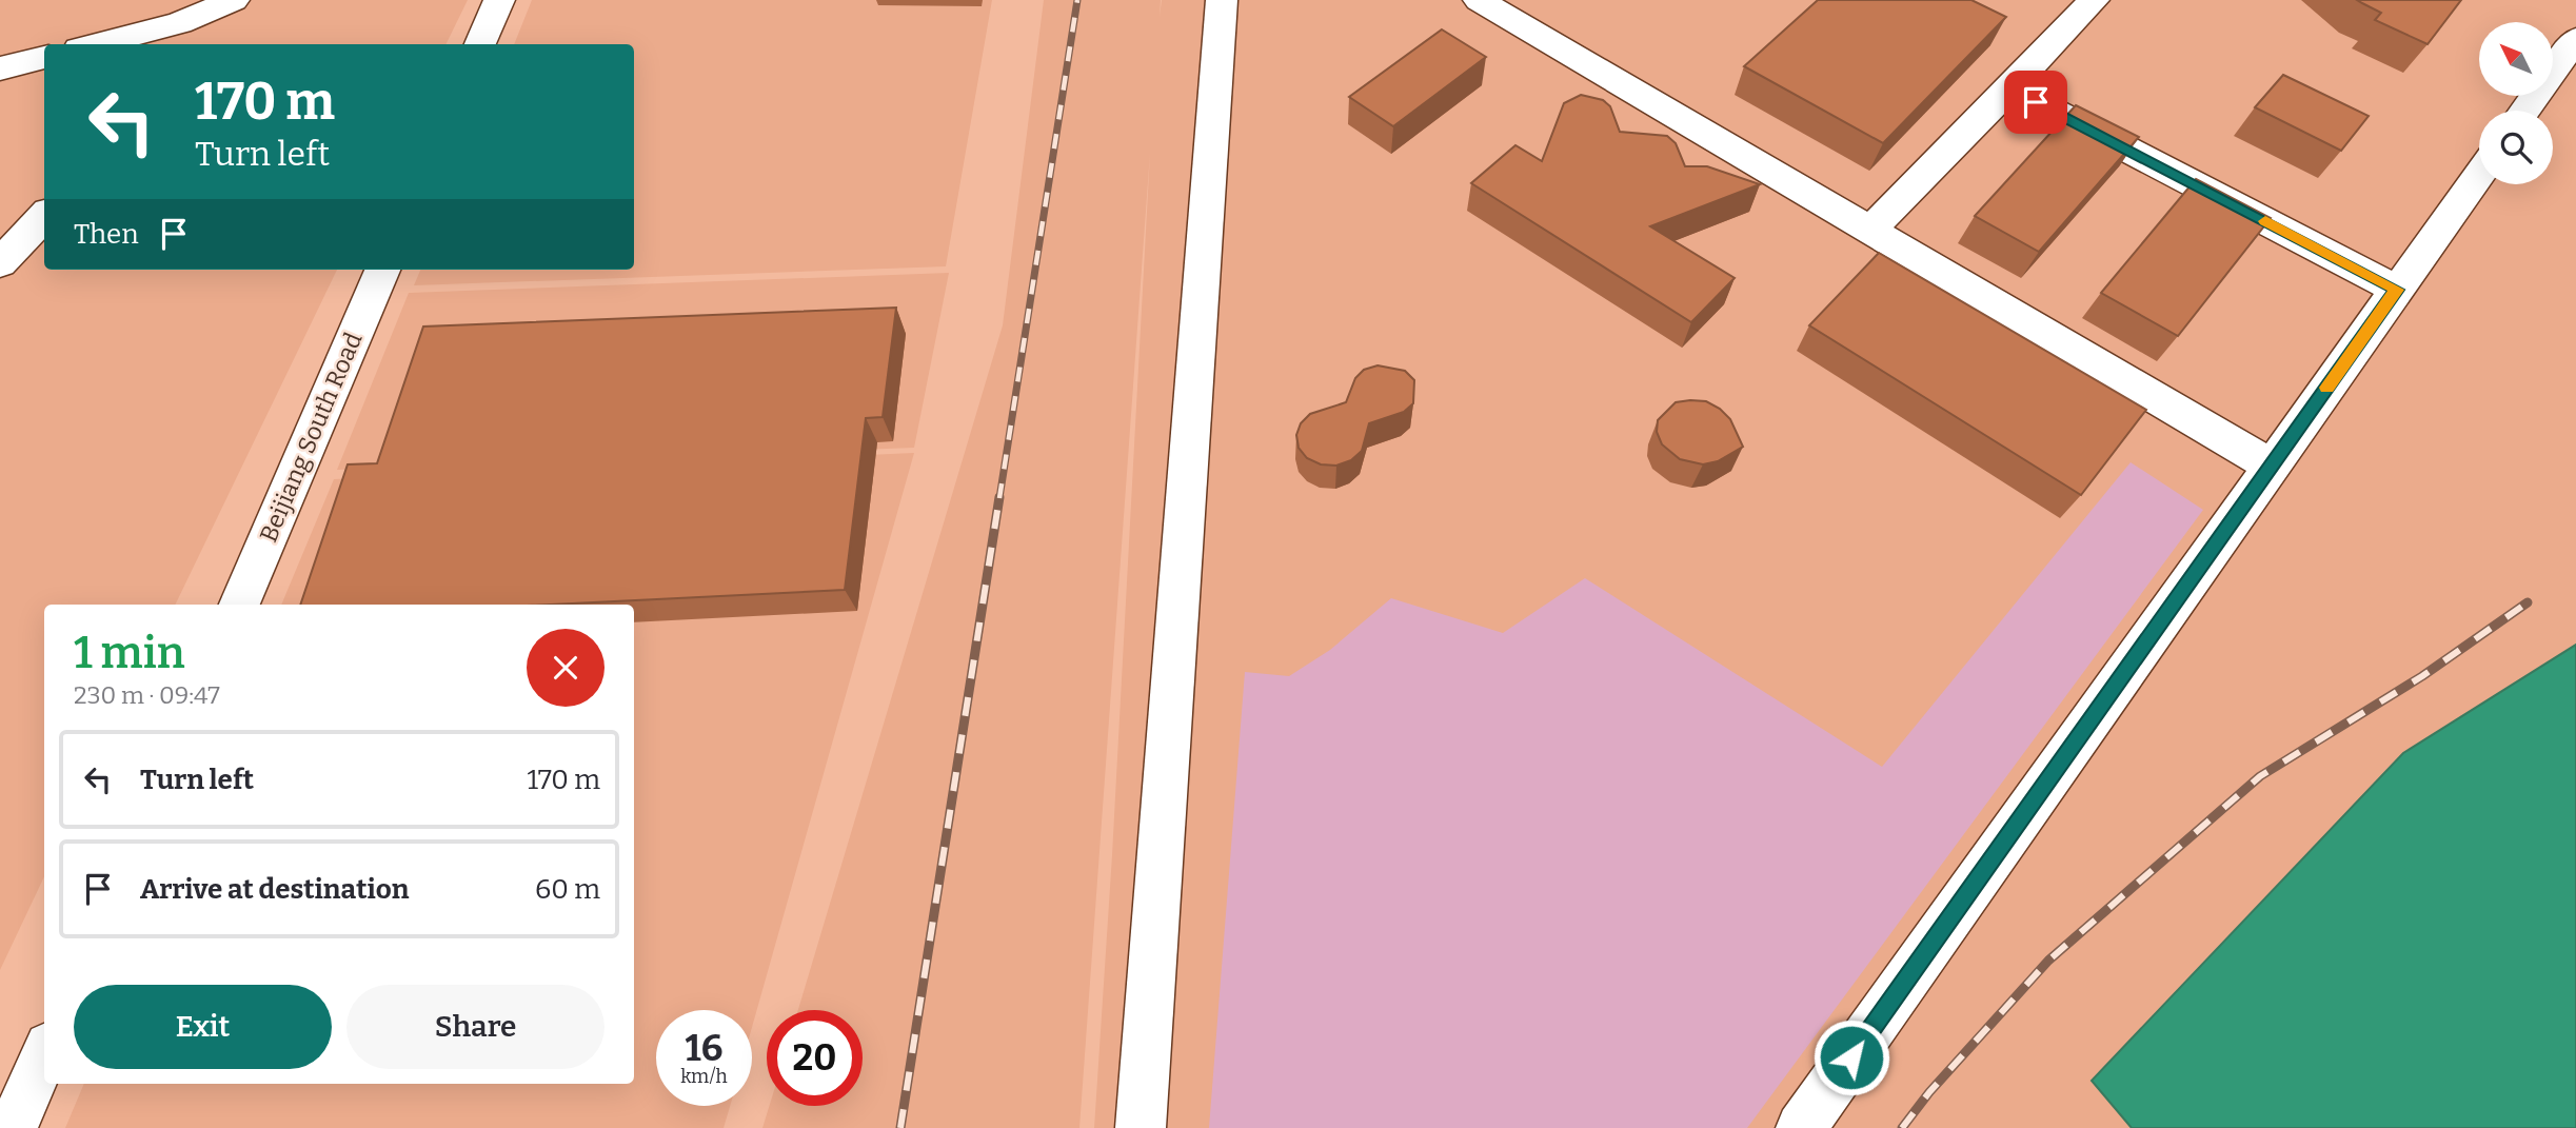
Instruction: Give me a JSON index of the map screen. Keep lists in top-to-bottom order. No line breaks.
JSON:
{"streets":{"street":["Beijiang South Road"]},"north":"top left","page":{"turn":["170 m","Turn left"],"then":"Then","heading":["1 min","230 m · 09:47"],"list":[{"name":"Turn left","value":"170 m"},{"name":"Arrive at destination","value":"60 m"}],"buttons":["Exit","Share"],"speed":"16 km/h","limit":"20"}}
